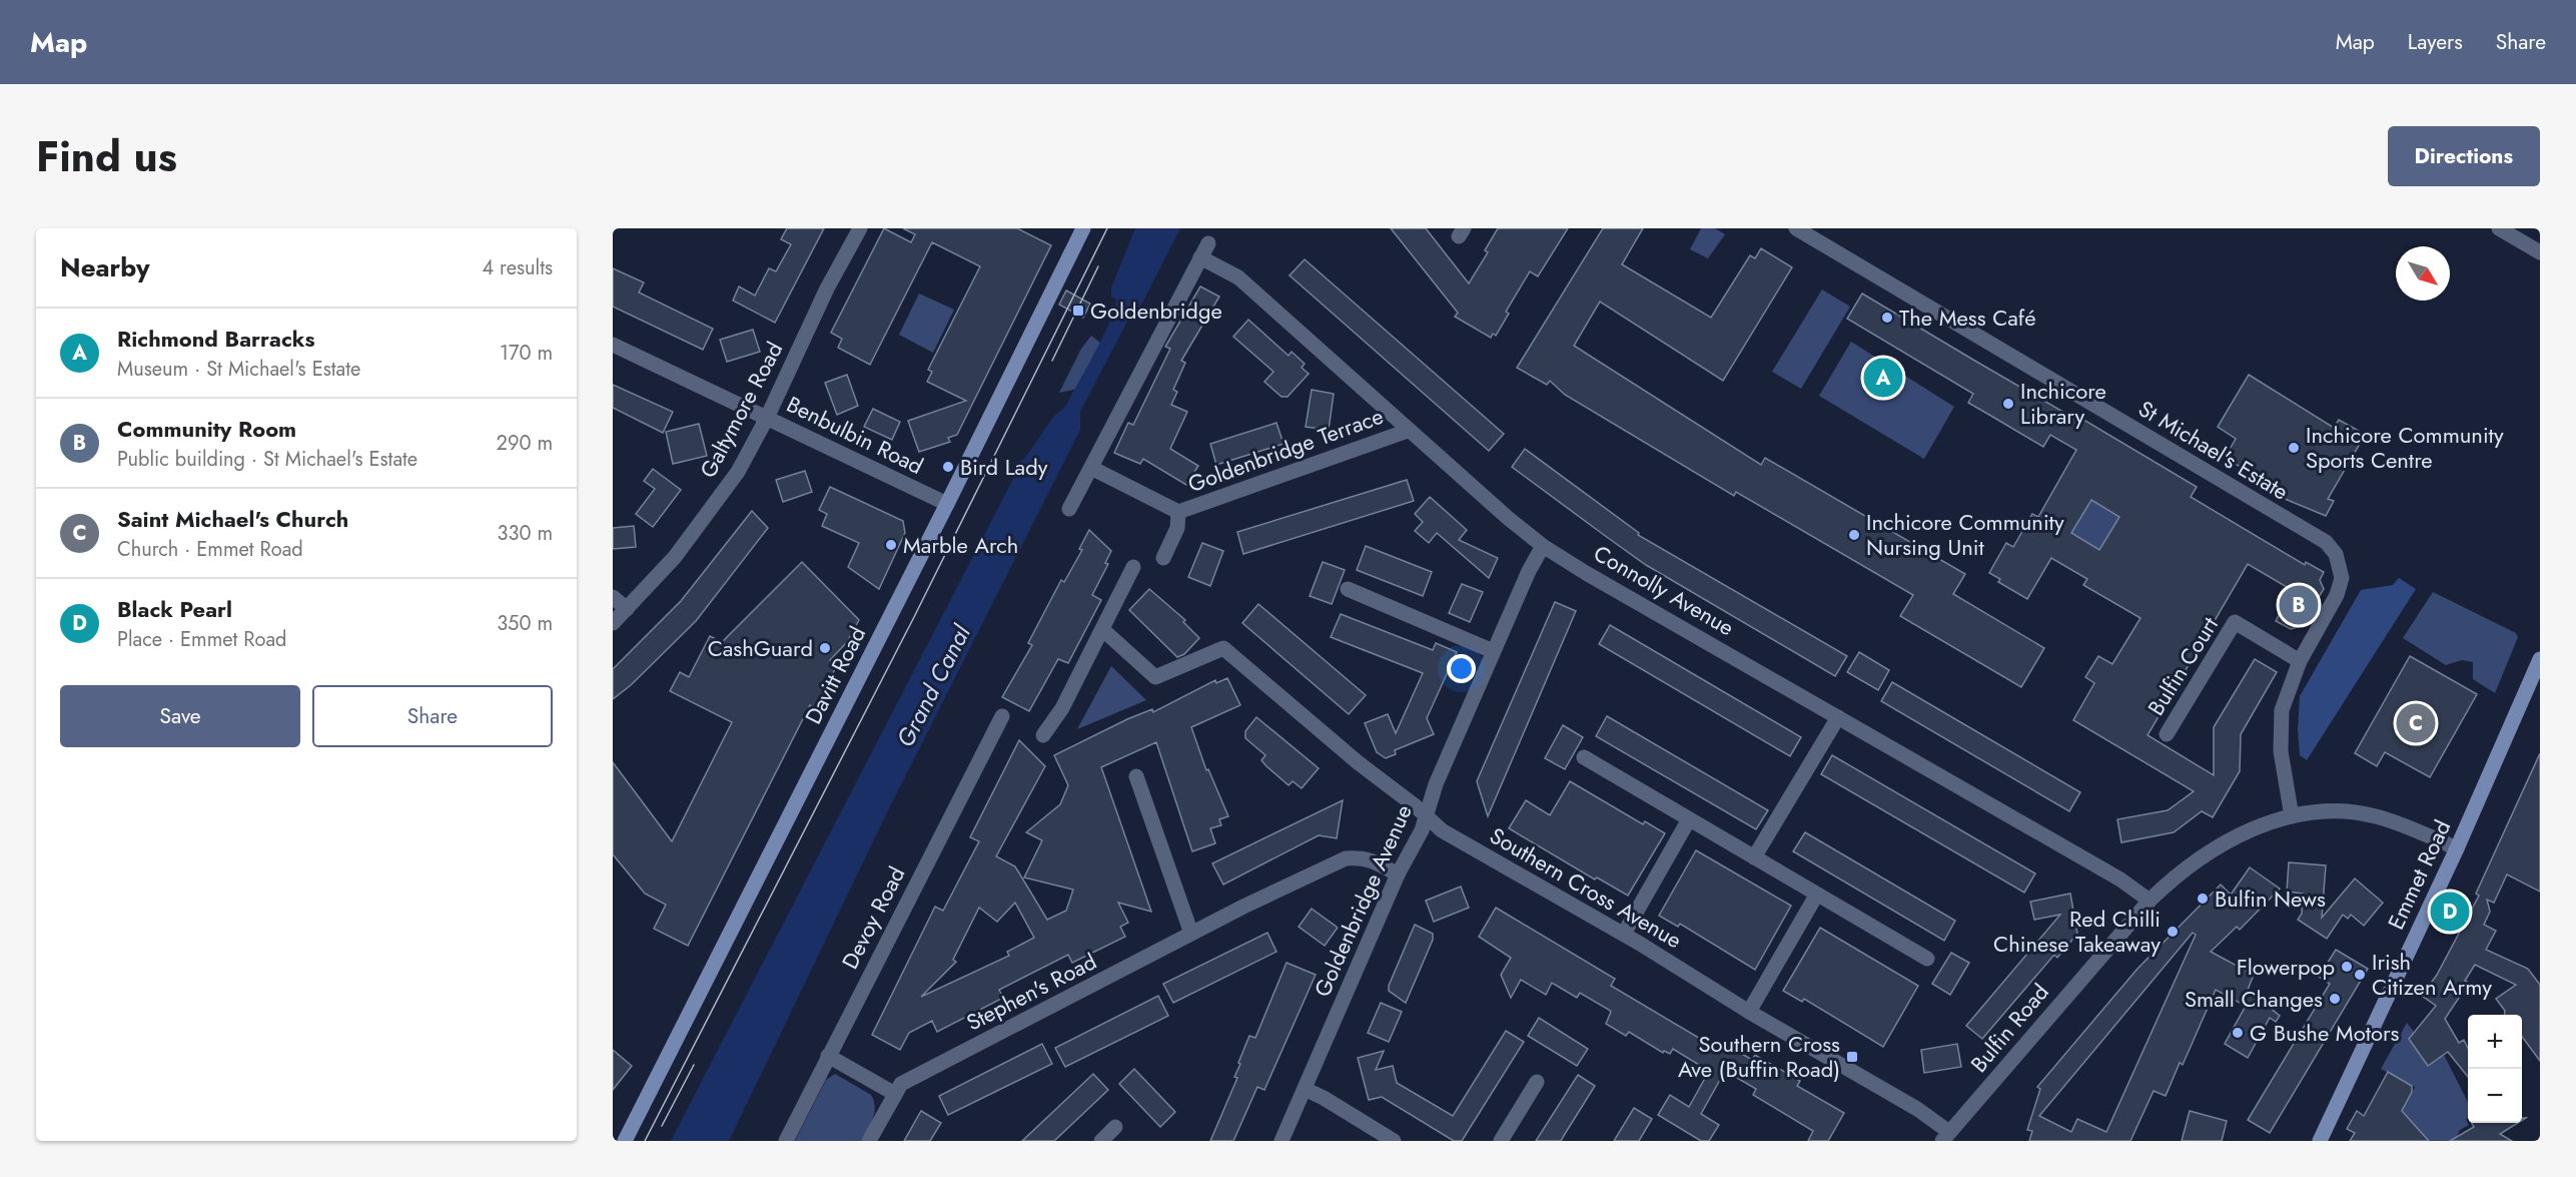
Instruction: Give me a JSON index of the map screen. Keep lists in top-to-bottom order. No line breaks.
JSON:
{"streets":{"main road":["Davitt Road","Emmet Road"],"street":["Galtymore Road","Benbulbin Road","Goldenbridge Terrace","St Michael's Estate","Connolly Avenue","Bulfin Court","Southern Cross Avenue","Goldenbridge Avenue","Devoy Road","Stephen's Road","Bulfin Road"]},"crossings":[["Galtymore Road","Benbulbin Road"],["Benbulbin Road","Davitt Road"],["Goldenbridge Terrace","Connolly Avenue"],["St Michael's Estate","Bulfin Court"],["St Michael's Estate","Bulfin Road"],["Connolly Avenue","Goldenbridge Avenue"],["Connolly Avenue","Bulfin Road"],["Emmet Road","Bulfin Road"],["Southern Cross Avenue","Goldenbridge Avenue"],["Southern Cross Avenue","Bulfin Road"],["Goldenbridge Avenue","Stephen's Road"]],"water":["Grand Canal"],"places":{"transit":["Goldenbridge","Southern Cross Ave (Buffin Road)"],"other":["The Mess Café","Inchicore Library","Inchicore Community Sports Centre","Bird Lady","Inchicore Community Nursing Unit","Marble Arch","CashGuard","Bulfin News","Red Chilli Chinese Takeaway","Flowerpop","Irish Citizen Army","Small Changes","G Bushe Motors"]},"north":"bottom right","page":{"header":"Map","nav":["Map","Layers","Share"],"title":"Find us","buttons":["Directions",["Save","Share"]],"heading":["Nearby","4 results"],"list":[{"mark":"A","name":"Richmond Barracks","note":"Museum · St Michael's Estate","value":"170 m"},{"mark":"B","name":"Community Room","note":"Public building · St Michael's Estate","value":"290 m"},{"mark":"C","name":"Saint Michael's Church","note":"Church · Emmet Road","value":"330 m"},{"mark":"D","name":"Black Pearl","note":"Place · Emmet Road","value":"350 m"}],"pins":["A","B","C","D"],"map_buttons":["+","−"]}}
